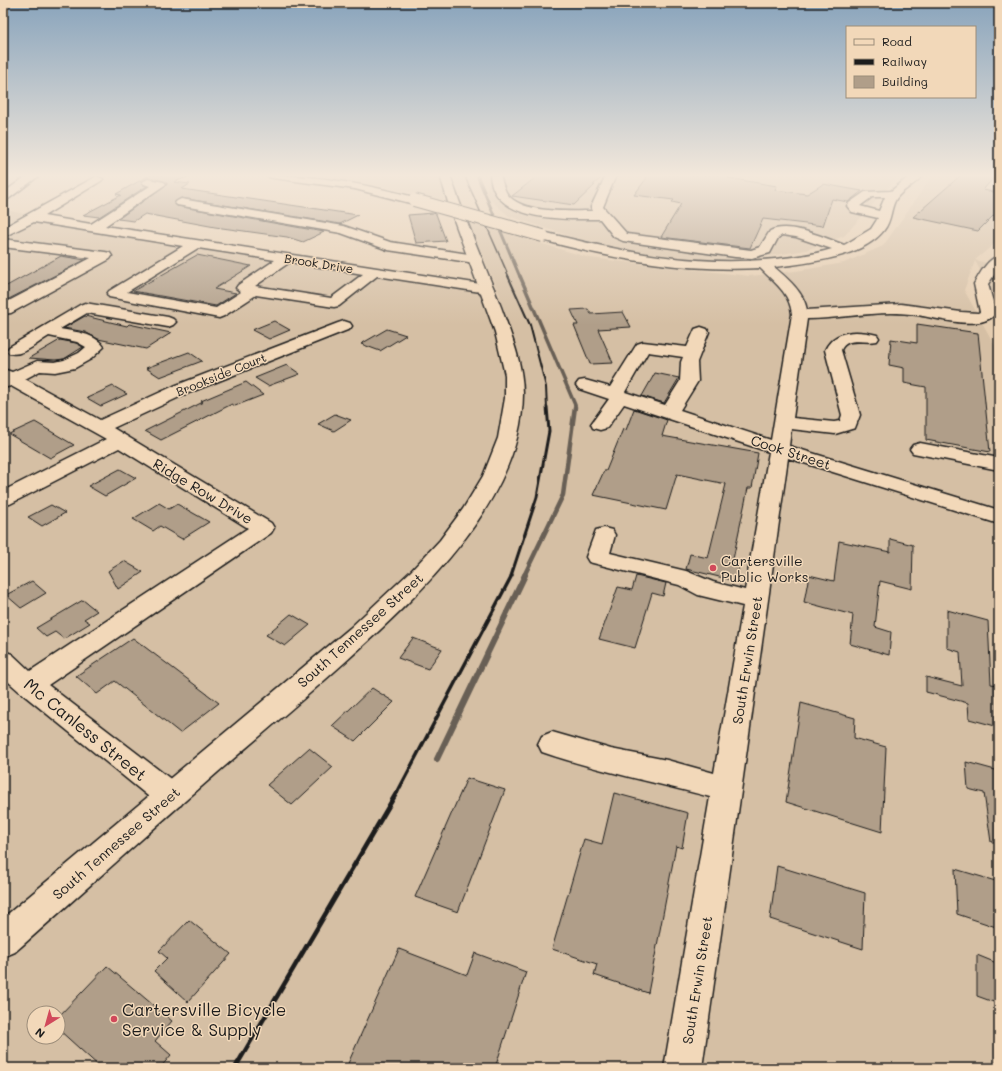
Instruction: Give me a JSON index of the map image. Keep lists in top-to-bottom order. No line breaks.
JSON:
{"streets":{"street":["Brook Drive","Brookside Court","Cook Street","Ridge Row Drive","South Tennessee Street","South Erwin Street","Mc Canless Street"]},"crossings":[["Brook Drive","South Tennessee Street"],["Brookside Court","Ridge Row Drive"],["Cook Street","South Erwin Street"],["Ridge Row Drive","Mc Canless Street"],["South Tennessee Street","Mc Canless Street"]],"places":["Cartersville Public Works","Cartersville Bicycle Service & Supply"],"legend":["Road","Railway","Building"],"north":"bottom left"}
